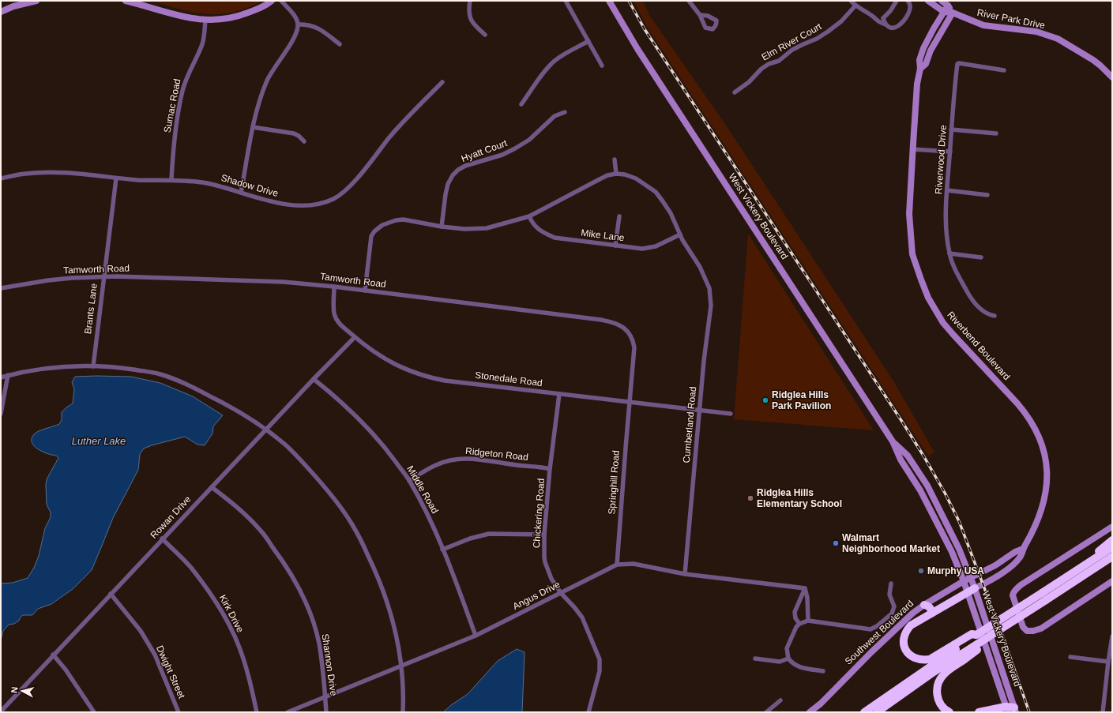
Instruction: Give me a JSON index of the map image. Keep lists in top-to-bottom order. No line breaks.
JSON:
{"streets":{"street":["River Park Drive","Elm River Court","Sumac Road","Hyatt Court","Riverwood Drive","Shadow Drive","West Vickery Boulevard","Mike Lane","Tamworth Road","Brants Lane","Riverbend Boulevard","Stonedale Road","Cumberland Road","Ridgeton Road","Springhill Road","Middle Road","Chickering Road","Rowan Drive","Angus Drive","Kirk Drive","Southwest Boulevard","Shannon Drive","Dwight Street"]},"crossings":[["River Park Drive","Riverbend Boulevard"],["Sumac Road","Shadow Drive"],["Shadow Drive","Brants Lane"],["West Vickery Boulevard","Riverbend Boulevard"],["West Vickery Boulevard","Southwest Boulevard"],["Mike Lane","Cumberland Road"],["Tamworth Road","Brants Lane"],["Tamworth Road","Stonedale Road"],["Tamworth Road","Springhill Road"],["Stonedale Road","Cumberland Road"],["Stonedale Road","Springhill Road"],["Stonedale Road","Chickering Road"],["Stonedale Road","Rowan Drive"],["Cumberland Road","Angus Drive"],["Ridgeton Road","Middle Road"],["Ridgeton Road","Chickering Road"],["Springhill Road","Angus Drive"],["Middle Road","Rowan Drive"],["Middle Road","Angus Drive"],["Chickering Road","Angus Drive"],["Rowan Drive","Kirk Drive"],["Rowan Drive","Shannon Drive"],["Rowan Drive","Dwight Street"],["Angus Drive","Shannon Drive"]],"water":["Luther Lake"],"places":["Ridglea Hills Park Pavilion","Ridglea Hills Elementary School","Walmart Neighborhood Market","Murphy USA"],"north":"left"}
